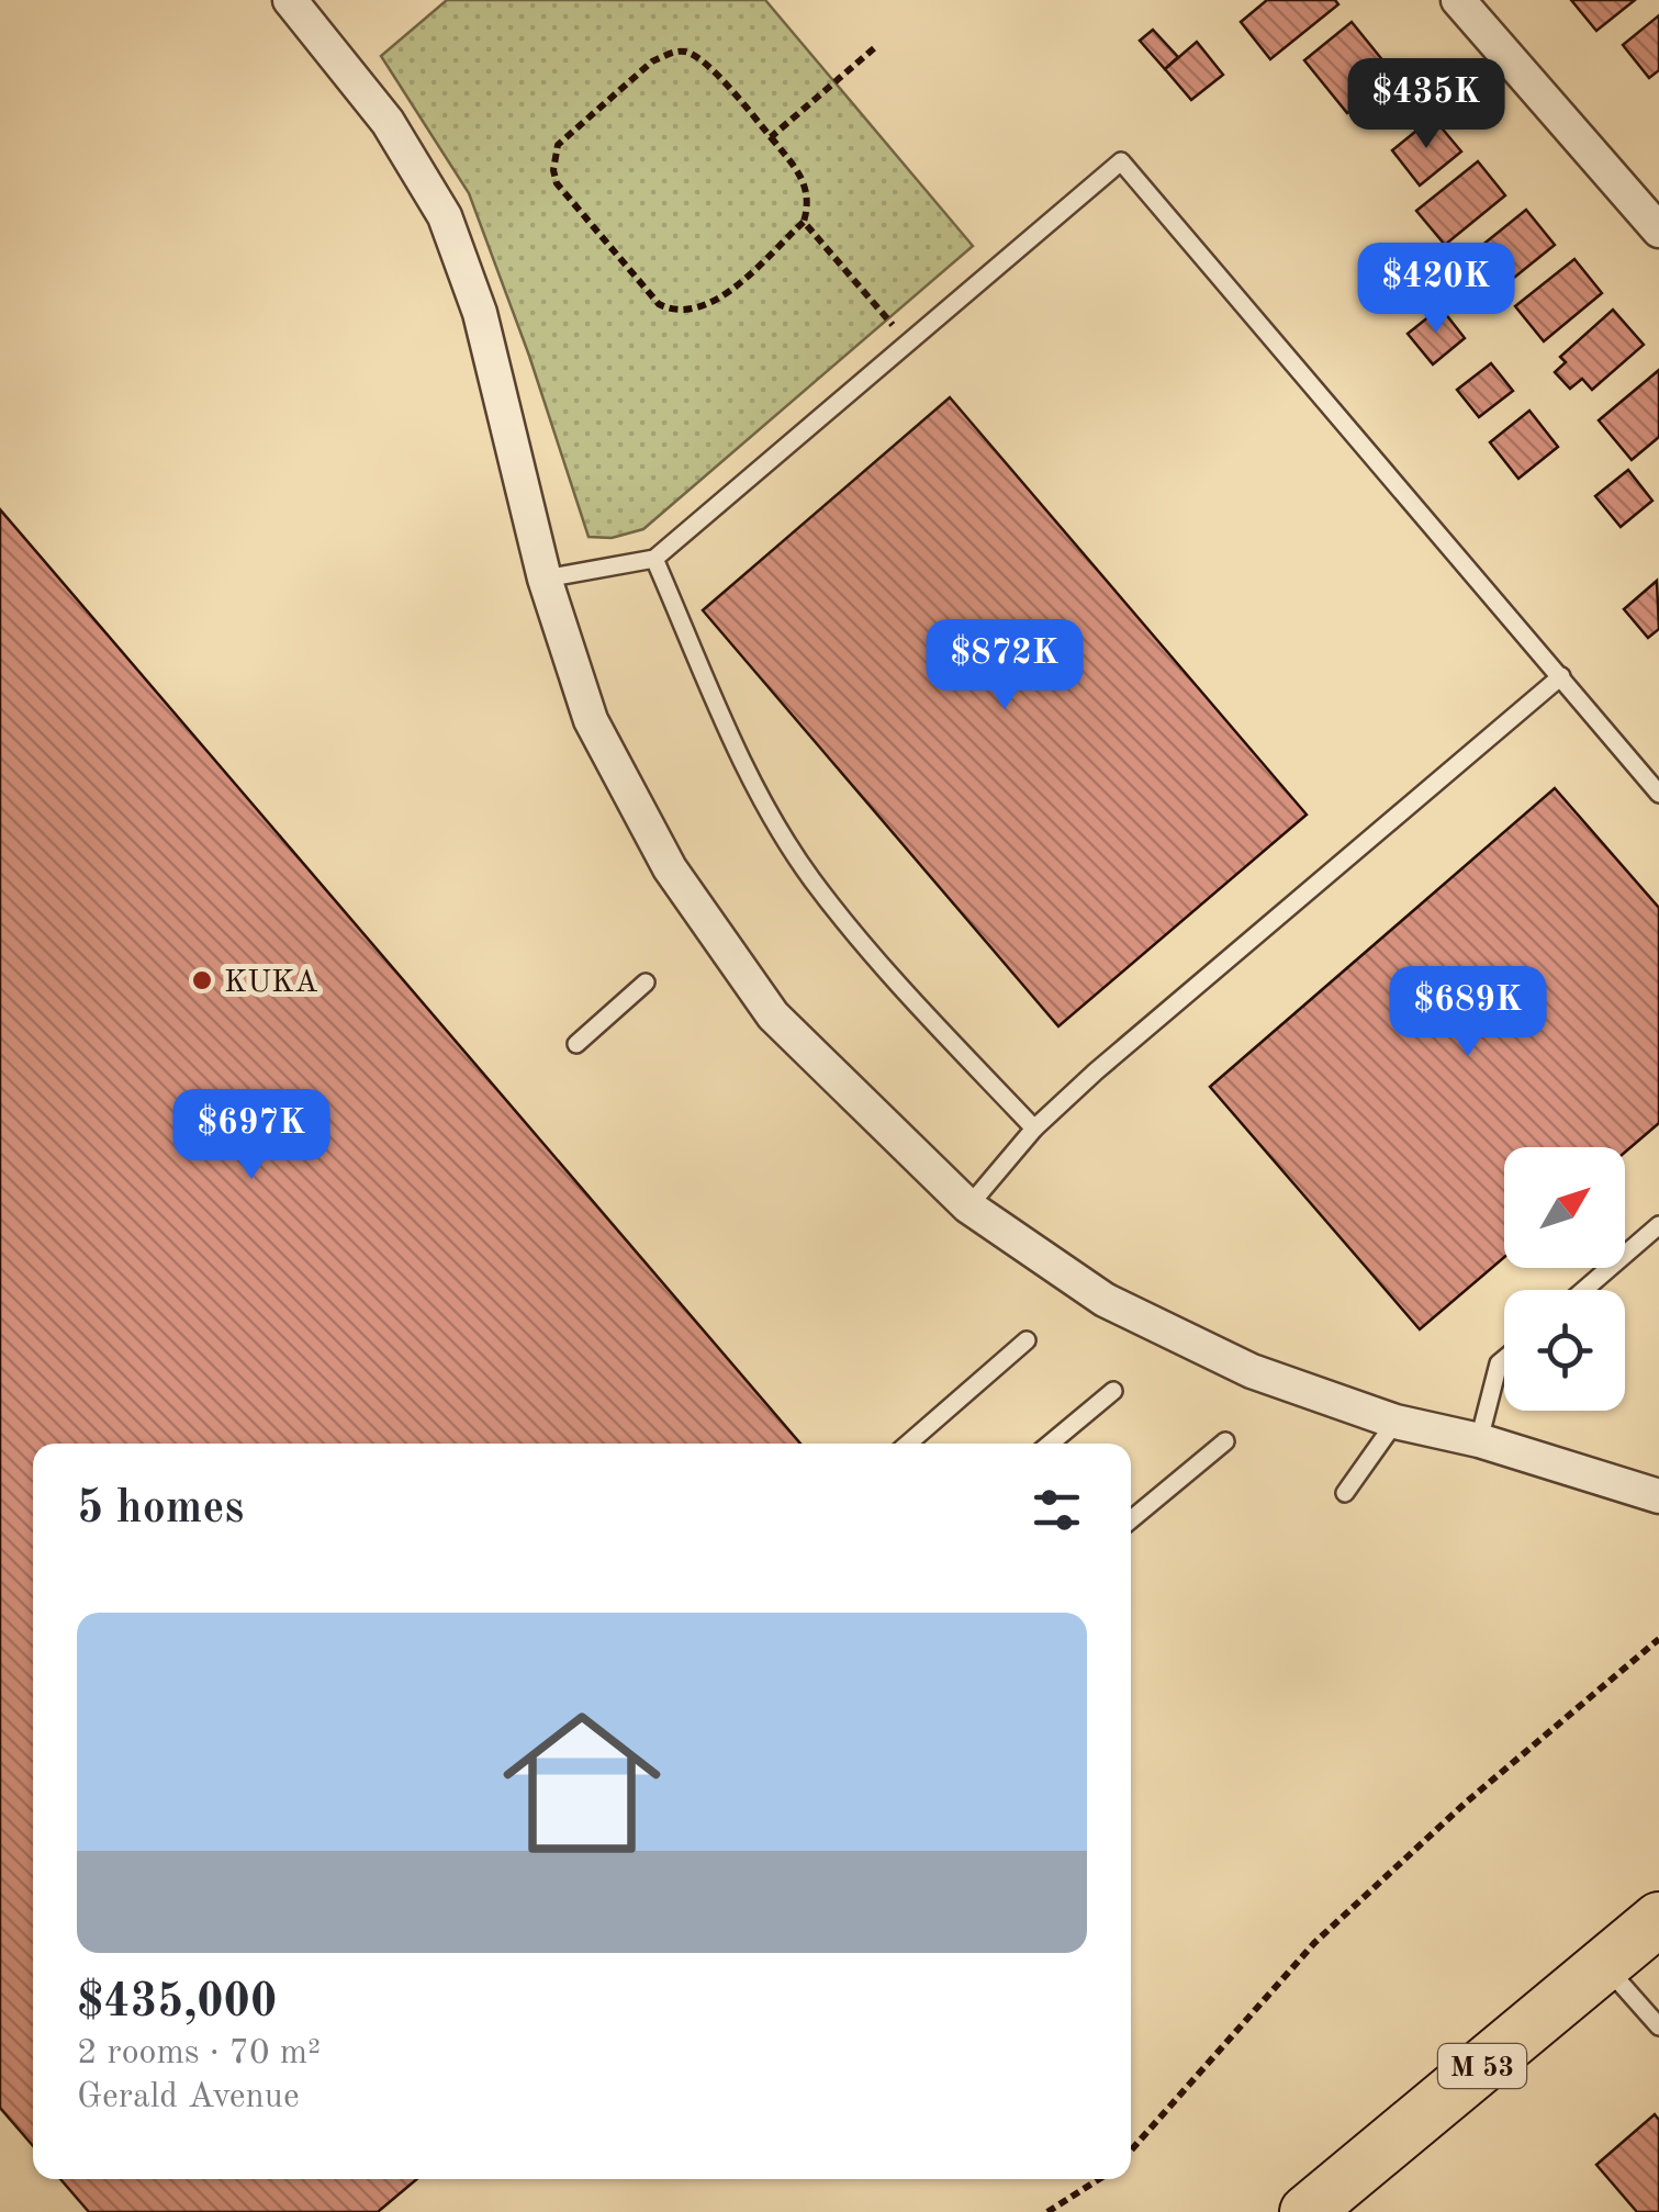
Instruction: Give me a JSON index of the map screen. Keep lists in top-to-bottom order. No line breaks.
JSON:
{"streets":{"main road":["M 53"]},"places":["KUKA"],"north":"top right","page":{"price":["$435K","$420K","$872K","$689K","$697K"],"heading":"5 homes","list":[{"name":"$435,000","note":"2 rooms · 70 m² · Gerald Avenue"}]}}
